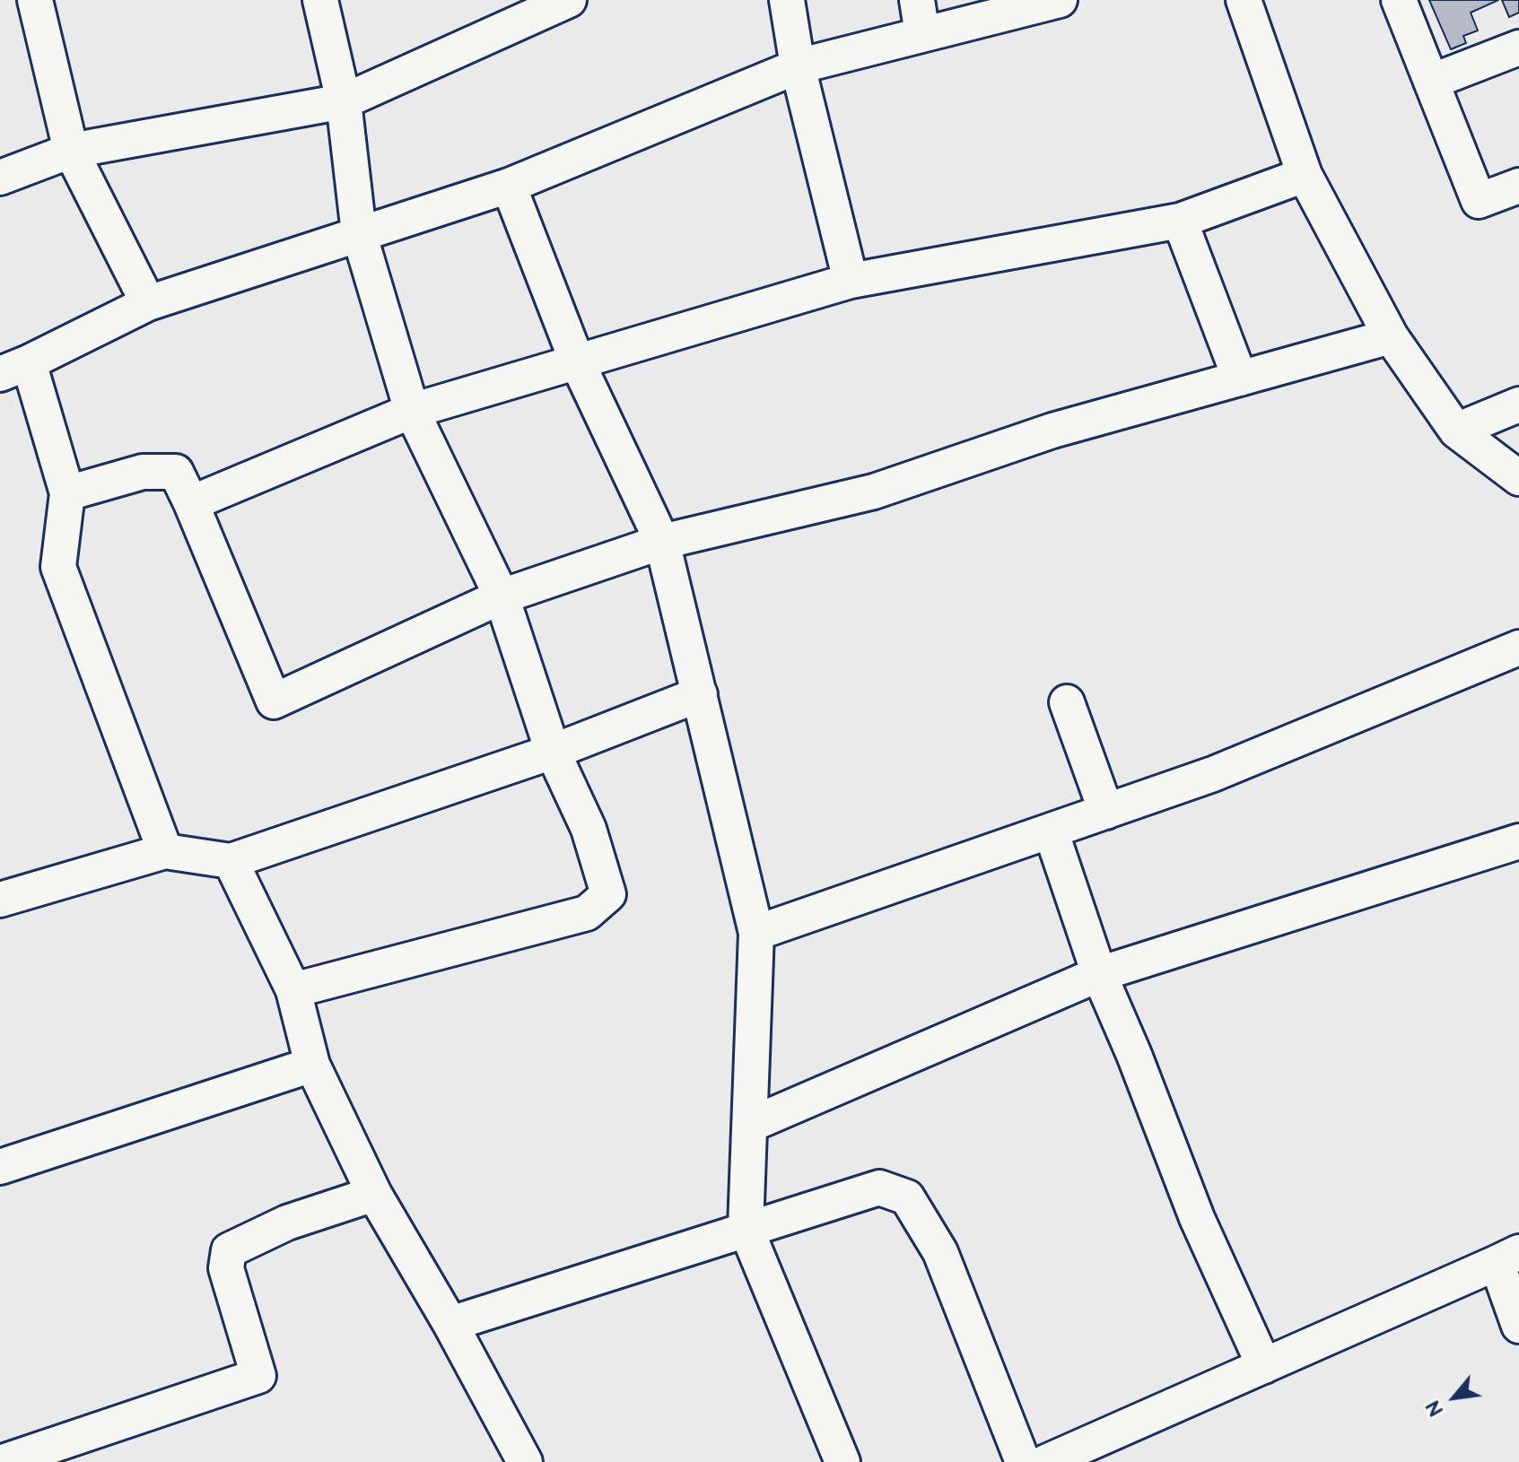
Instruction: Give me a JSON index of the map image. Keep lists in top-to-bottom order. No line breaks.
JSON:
{"north":"bottom left"}
